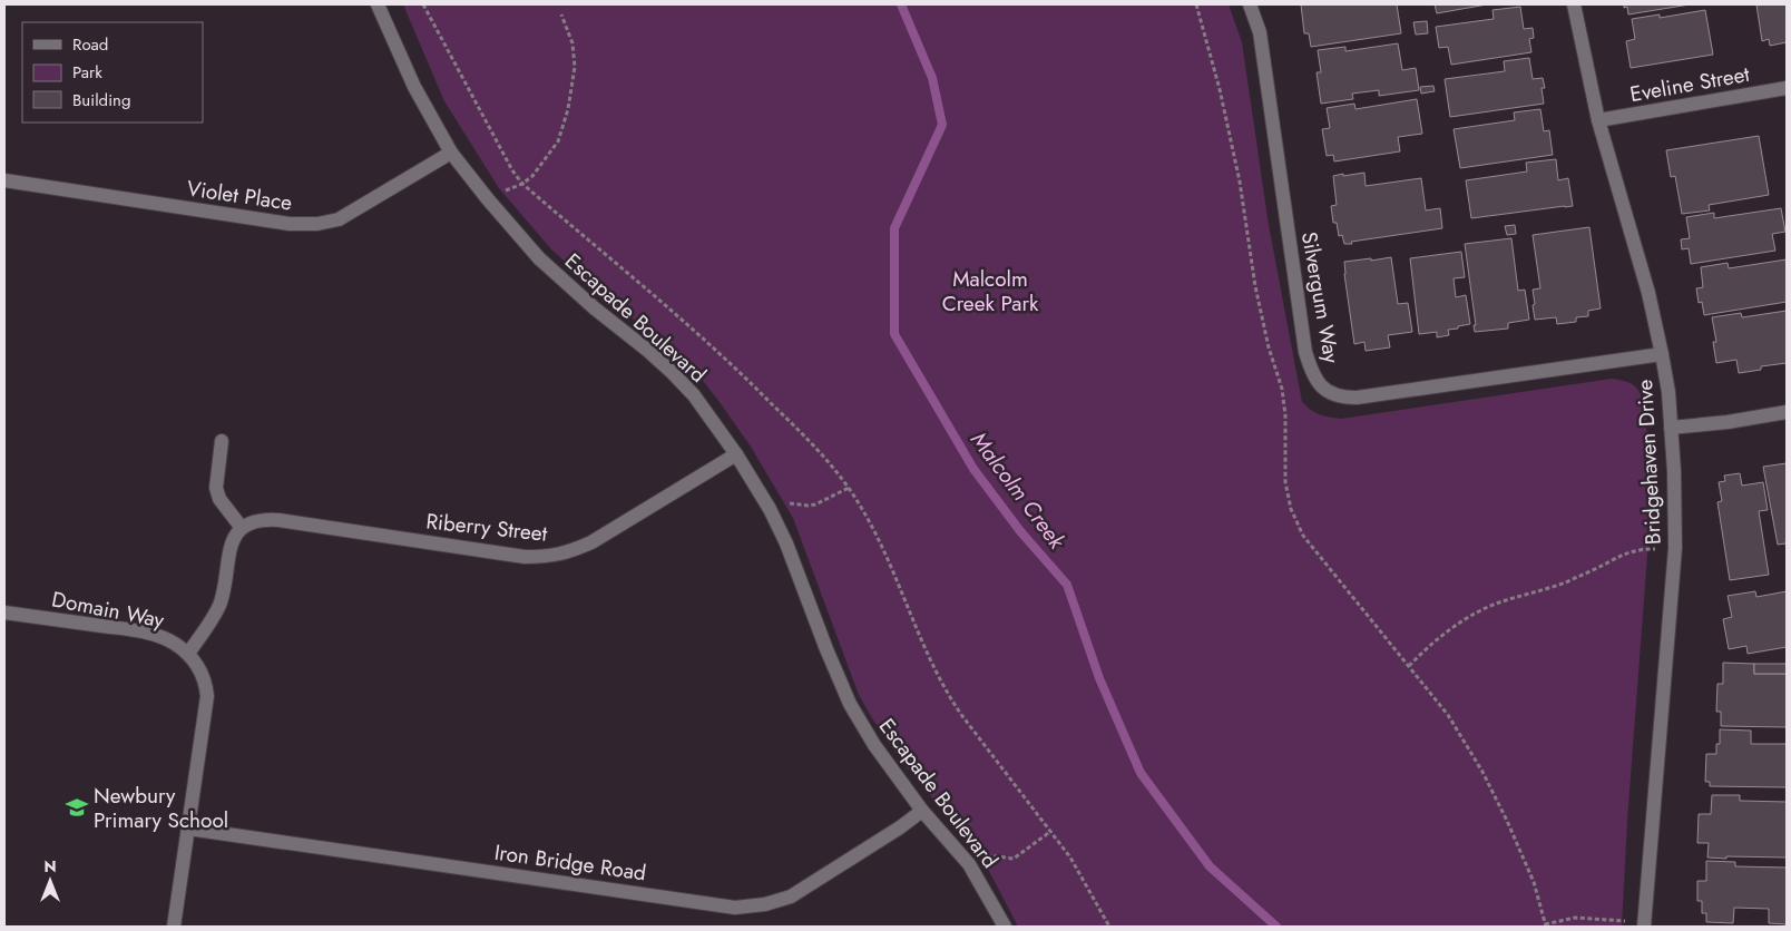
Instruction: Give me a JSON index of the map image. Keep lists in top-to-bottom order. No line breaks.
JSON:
{"streets":{"street":["Eveline Street","Violet Place","Silvergum Way","Escapade Boulevard","Bridgehaven Drive","Riberry Street","Domain Way","Iron Bridge Road"]},"crossings":[["Eveline Street","Bridgehaven Drive"],["Violet Place","Escapade Boulevard"],["Silvergum Way","Bridgehaven Drive"],["Escapade Boulevard","Riberry Street"],["Escapade Boulevard","Iron Bridge Road"],["Domain Way","Iron Bridge Road"]],"water":["Malcolm Creek"],"parks":["Malcolm Creek Park"],"places":{"school or university":["Newbury Primary School"]},"legend":["Road","Park","Building"],"north":"top"}
